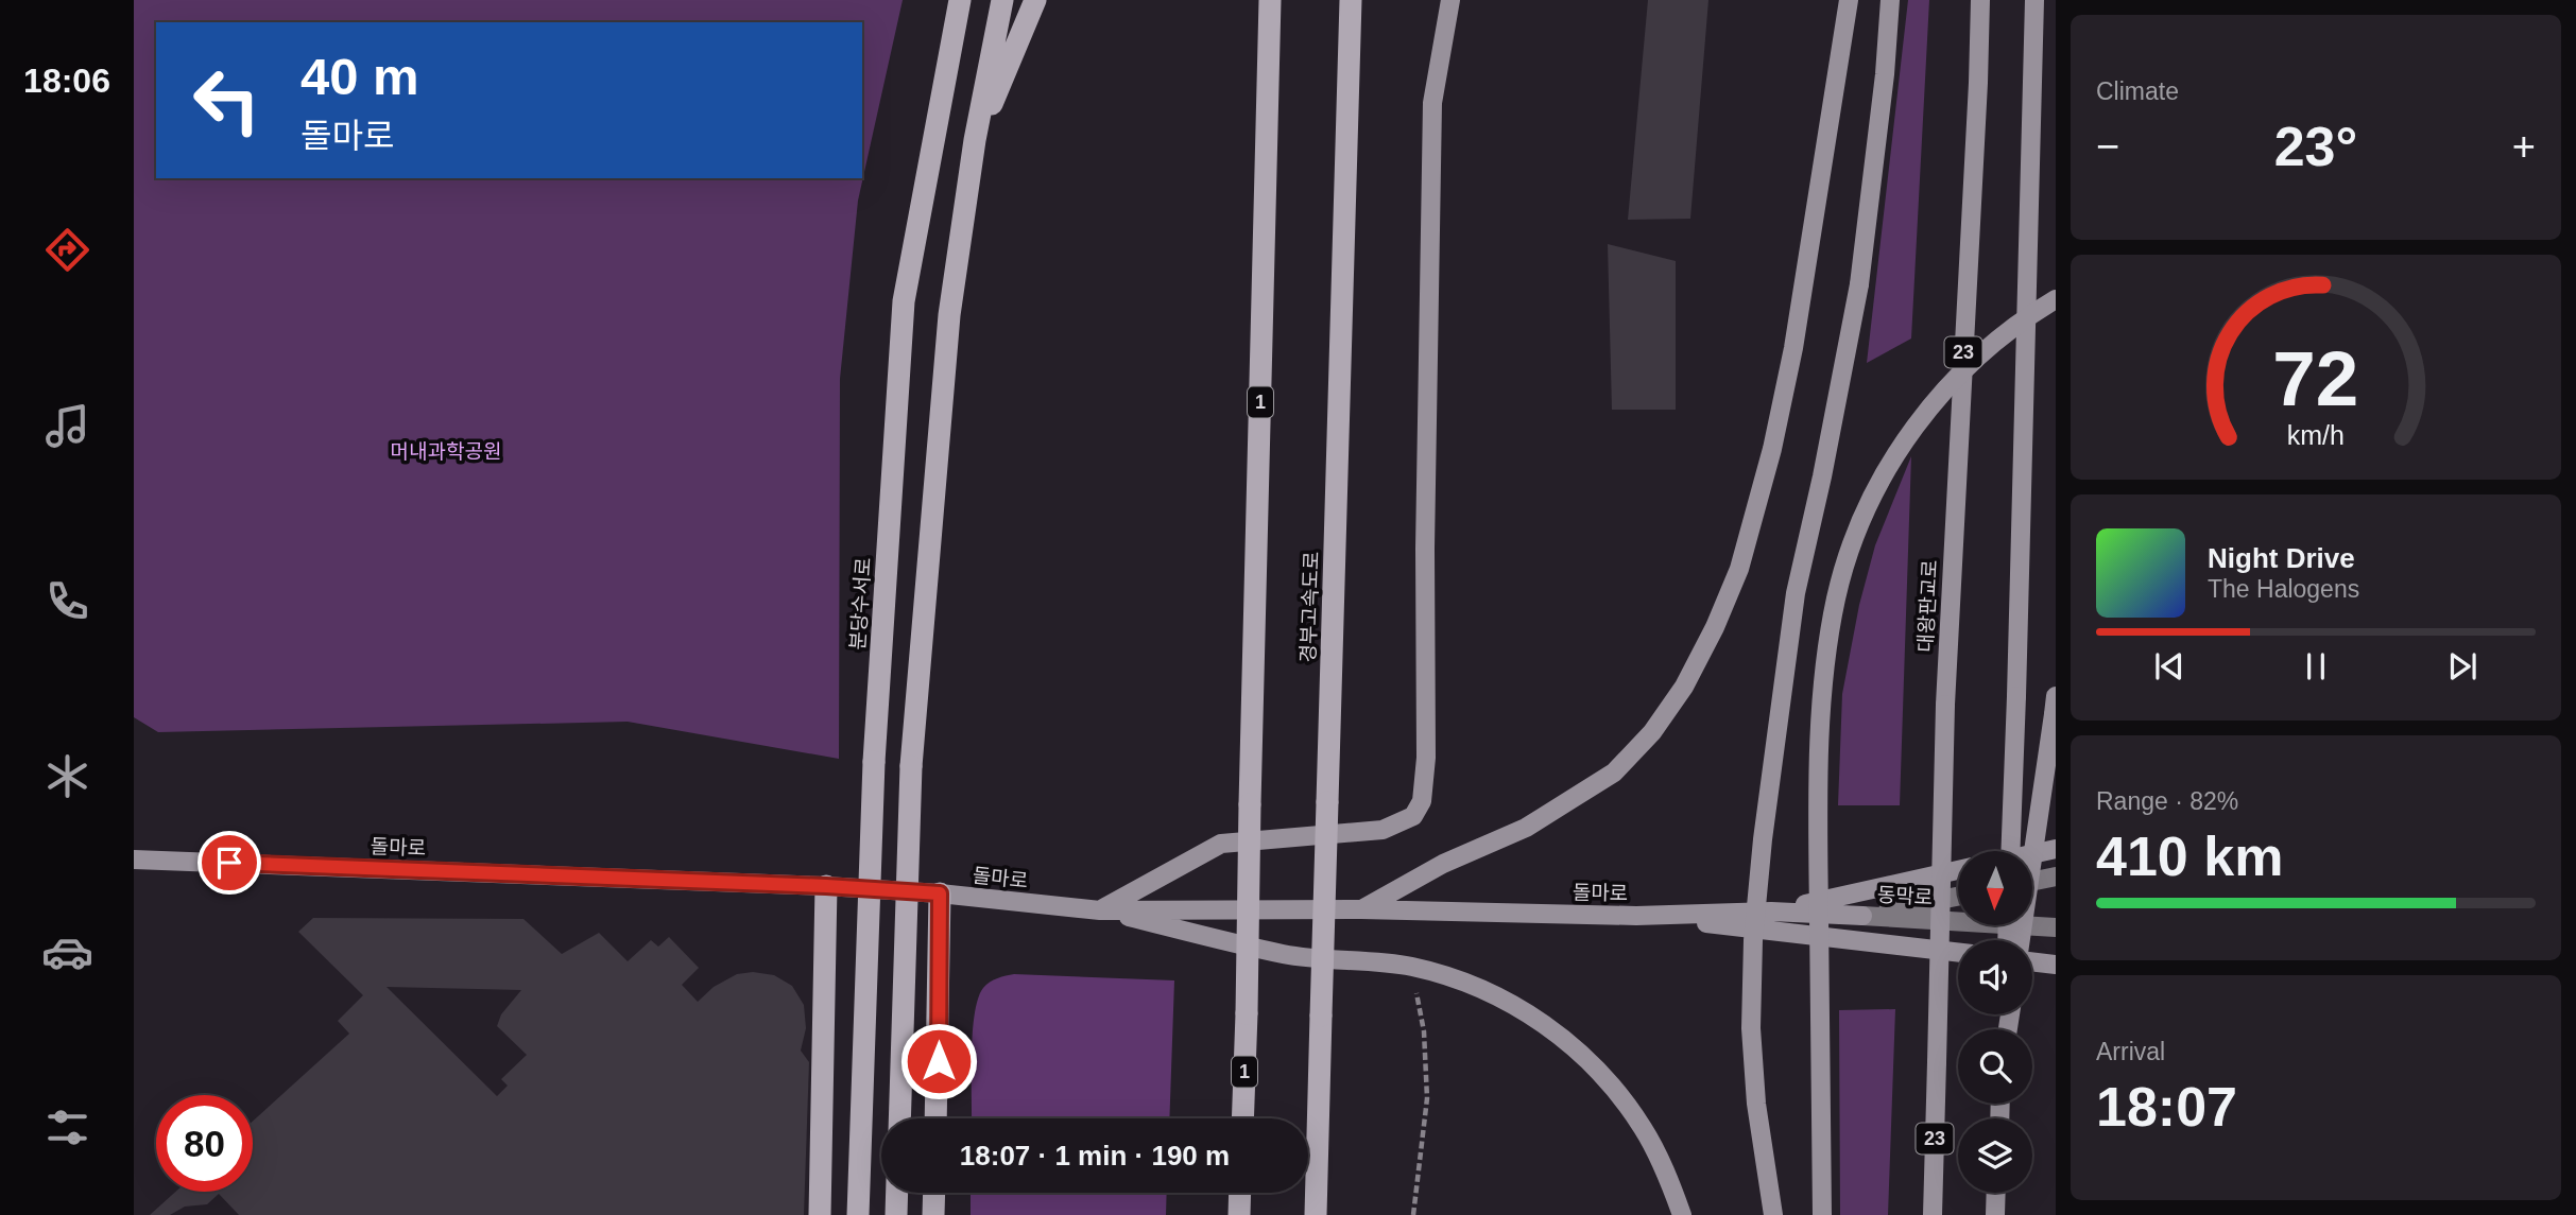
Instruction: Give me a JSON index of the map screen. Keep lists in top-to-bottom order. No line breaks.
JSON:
{"streets":{"highway":["1","분당수서로","경부고속도로"],"main road":["23","대왕판교로","돌마로","동막로"]},"crossings":[["돌마로","동막로"]],"parks":["머내과학공원"],"north":"bottom","page":{"tabs":"18:06","tile":["Climate",["Range · 82%","410 km"],["Arrival","18:07"]],"turn":["40 m","돌마로"],"heat":["−","23°","+"],"song":["Night Drive","The Halogens"],"limit":"80","trip":"18:07 · 1 min · 190 m","gauge":["72","km/h"]}}
